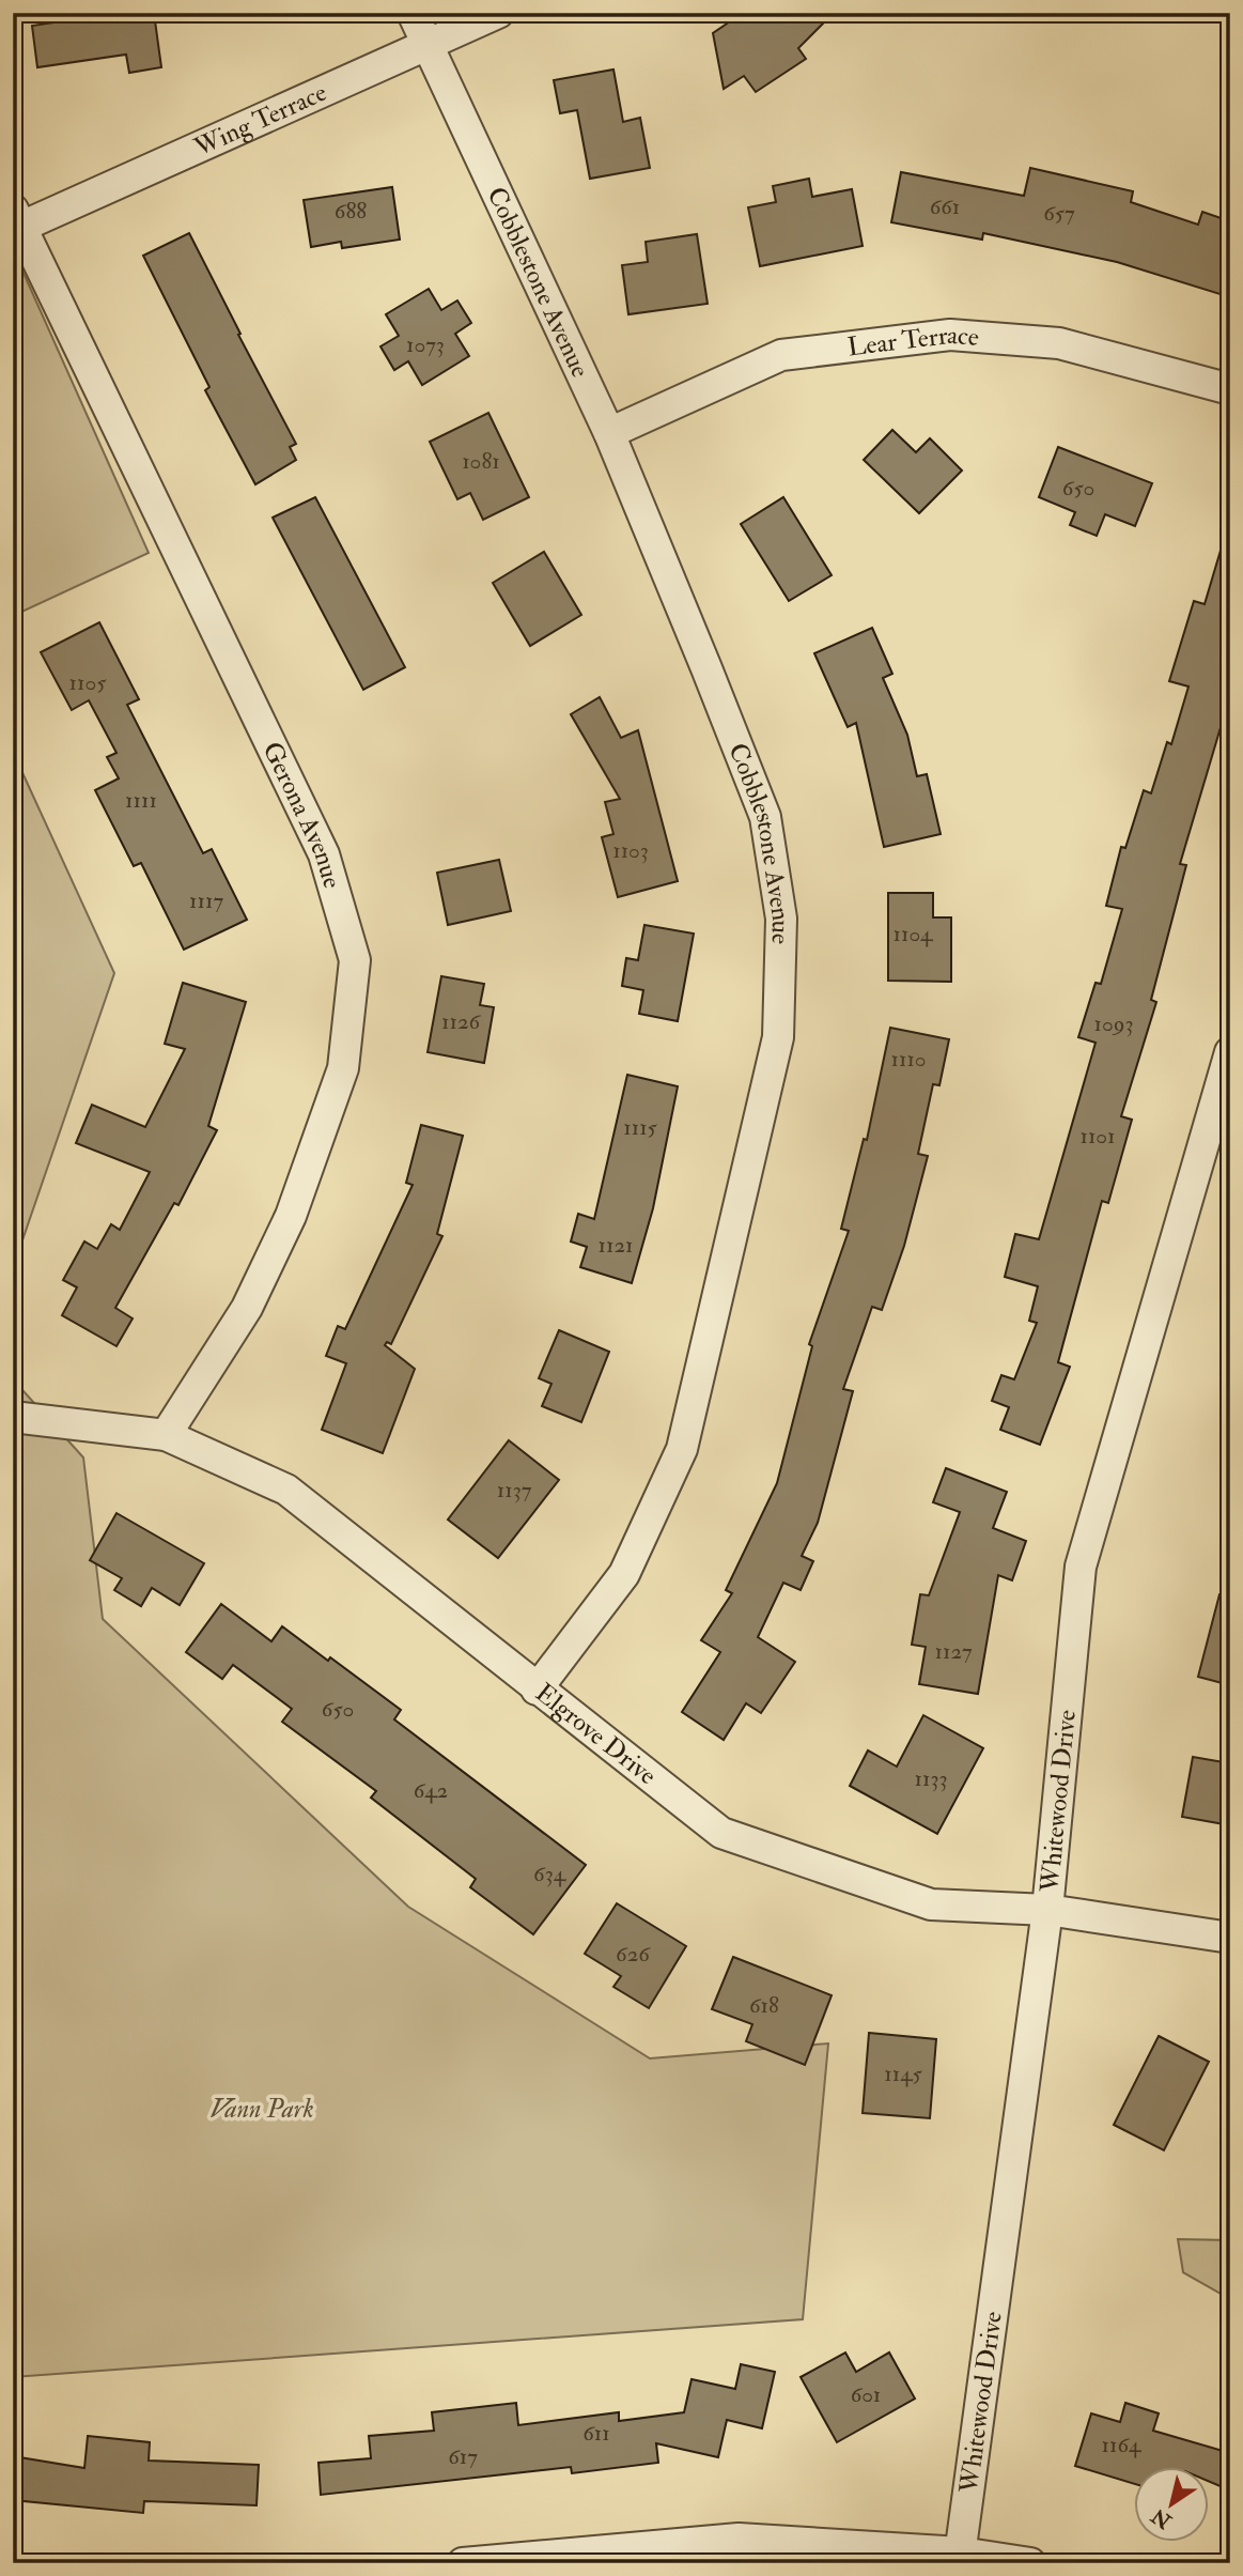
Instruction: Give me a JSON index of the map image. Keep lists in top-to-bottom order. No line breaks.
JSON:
{"streets":{"street":["Wing Terrace","Cobblestone Avenue","Lear Terrace","Gerona Avenue","Elgrove Drive","Whitewood Drive"]},"crossings":[["Wing Terrace","Cobblestone Avenue"],["Wing Terrace","Gerona Avenue"],["Cobblestone Avenue","Lear Terrace"],["Cobblestone Avenue","Elgrove Drive"],["Gerona Avenue","Elgrove Drive"],["Elgrove Drive","Whitewood Drive"]],"parks":["Vann Park"],"house_numbers":["661","688","657","1073","1081","650","1105","1111","1103","1117","1104","1126","1093","1110","1115","1101","1121","1137","1127","650","1133","642","634","626","618","1145","601","611","1164","617"],"north":"bottom left"}
